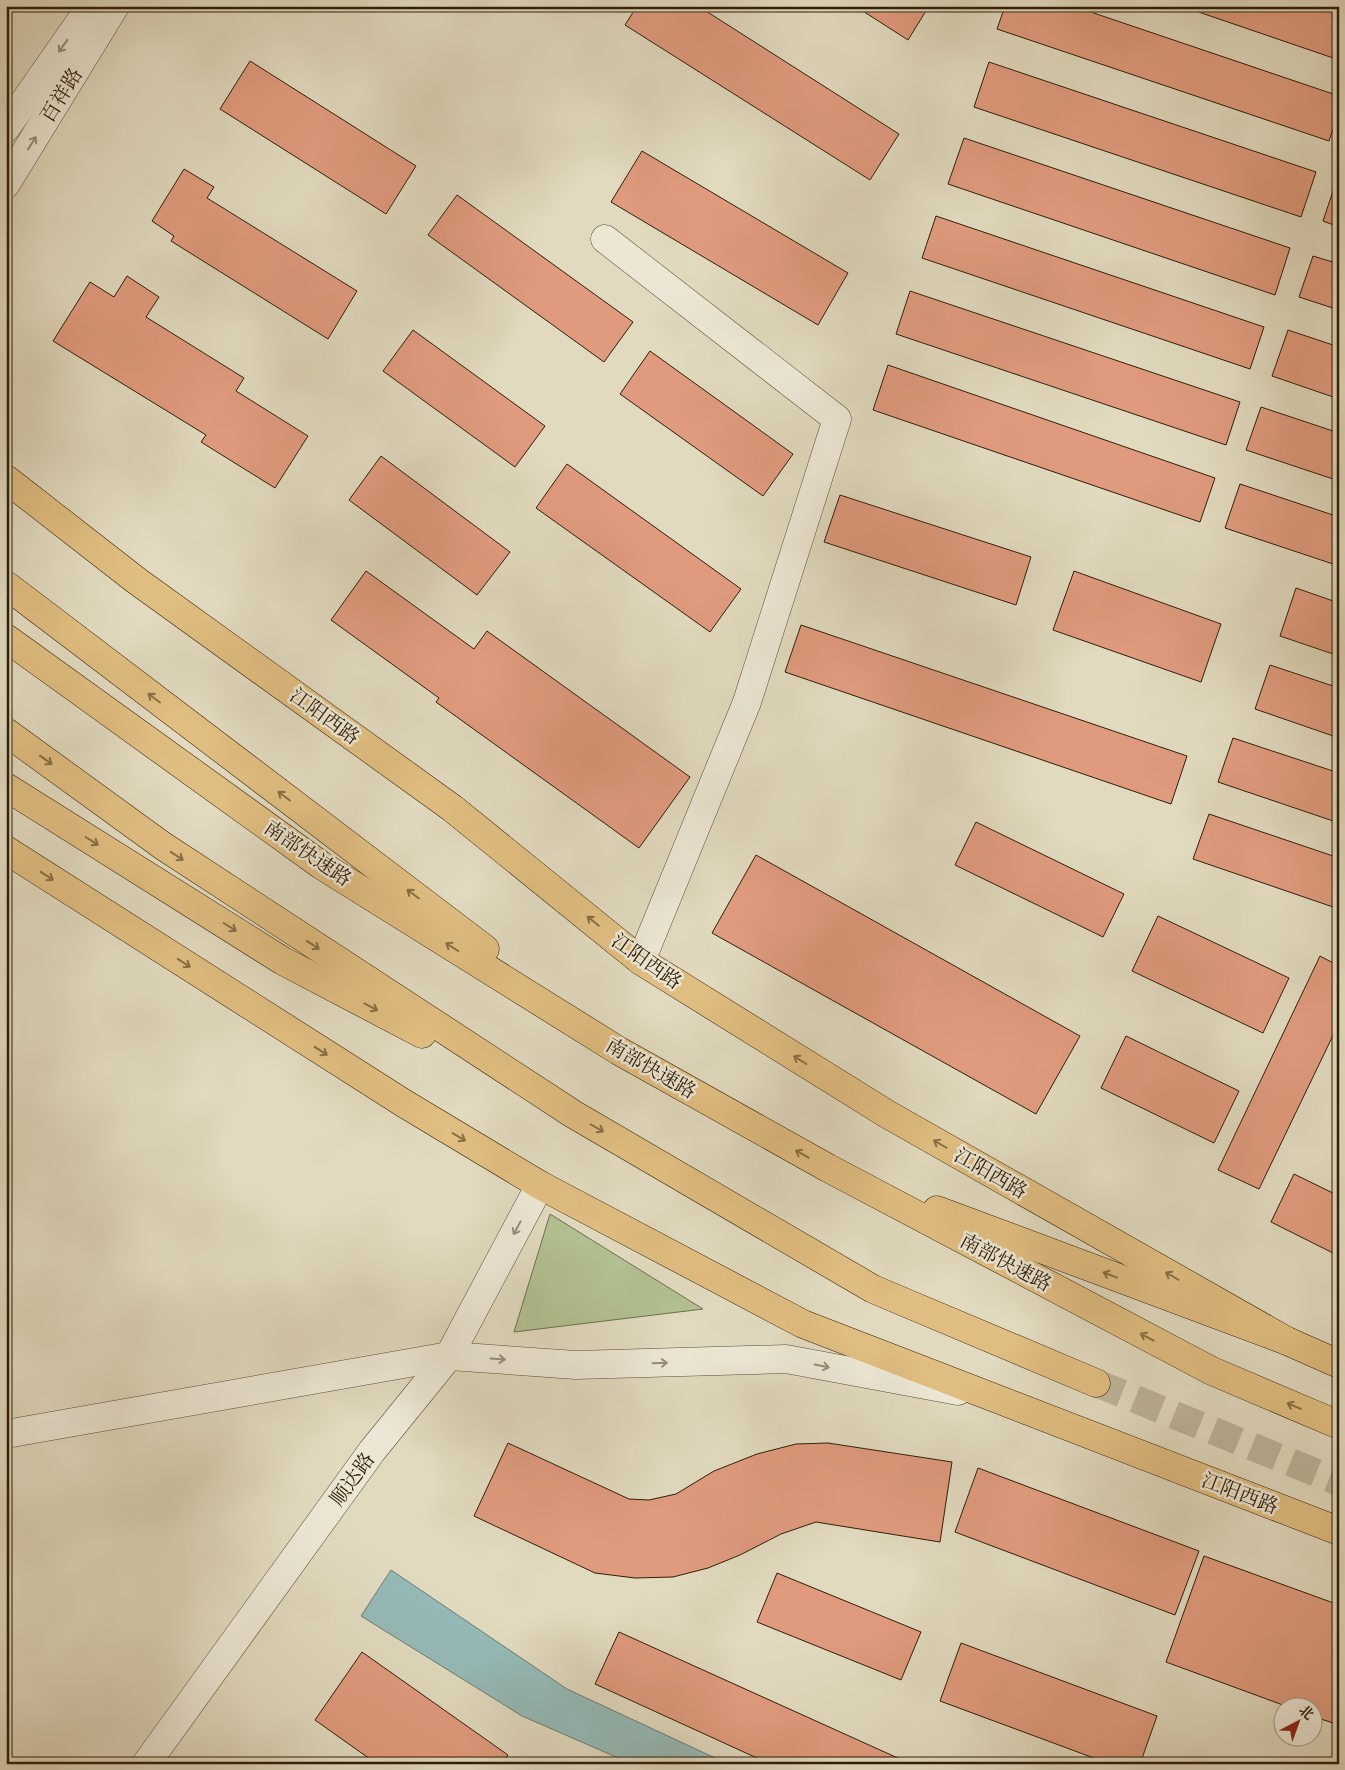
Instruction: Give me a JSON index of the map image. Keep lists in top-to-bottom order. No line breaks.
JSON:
{"streets":{"main road":["江阳西路","南部快速路"],"street":["百祥路","顺达路"]},"crossings":[["江阳西路","顺达路"]],"north":"top right"}
